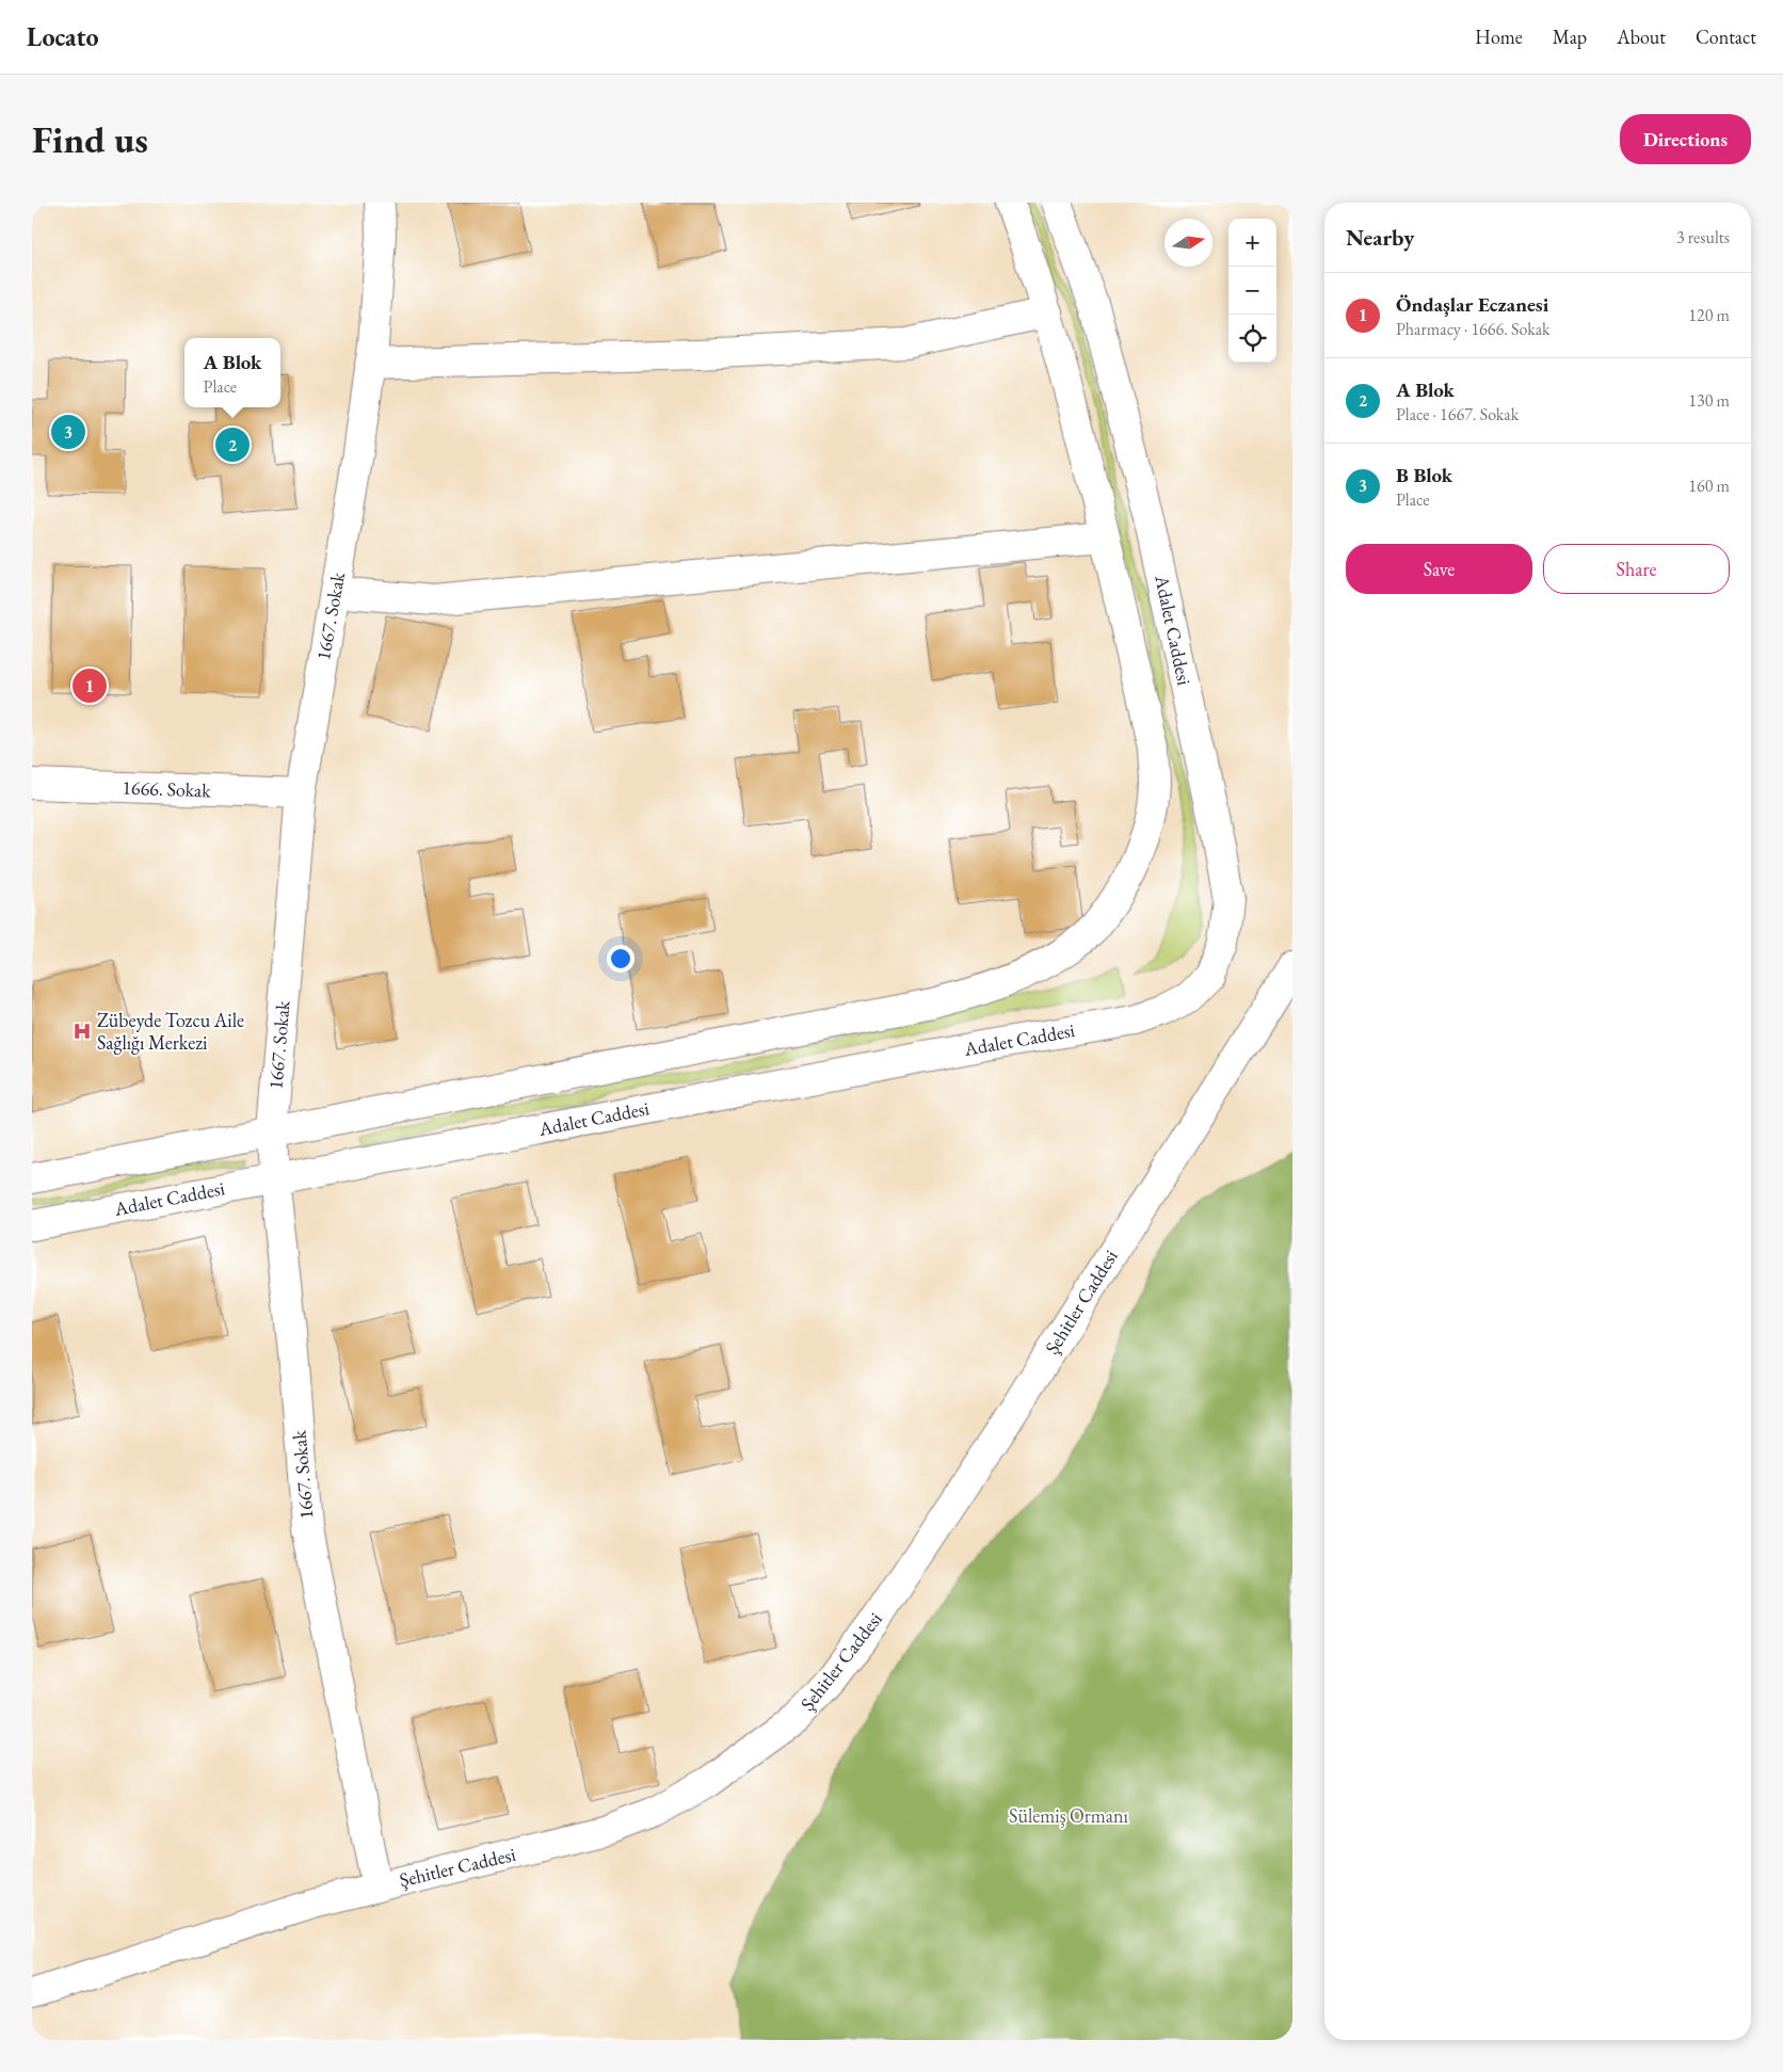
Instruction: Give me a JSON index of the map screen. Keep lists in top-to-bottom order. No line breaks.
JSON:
{"streets":{"street":["1667. Sokak","Adalet Caddesi","1666. Sokak","Şehitler Caddesi"]},"crossings":[["1667. Sokak","Adalet Caddesi"],["1667. Sokak","1666. Sokak"],["1667. Sokak","Şehitler Caddesi"]],"parks":["Sülemiş Ormanı"],"places":{"hospital":["Zübeyde Tozcu Aile Sağlığı Merkezi"]},"north":"right","page":{"header":"Locato","nav":["Home","Map","About","Contact"],"buttons":["Directions",["Save","Share"]],"title":"Find us","heading":["Nearby","3 results"],"map_buttons":["+","−"],"list":[{"mark":"1","name":"Öndaşlar Eczanesi","note":"Pharmacy · 1666. Sokak","value":"120 m"},{"mark":"2","name":"A Blok","note":"Place · 1667. Sokak","value":"130 m"},{"mark":"3","name":"B Blok","note":"Place","value":"160 m"}],"popup":["A Blok","Place"],"pins":["3","2","1"]}}
